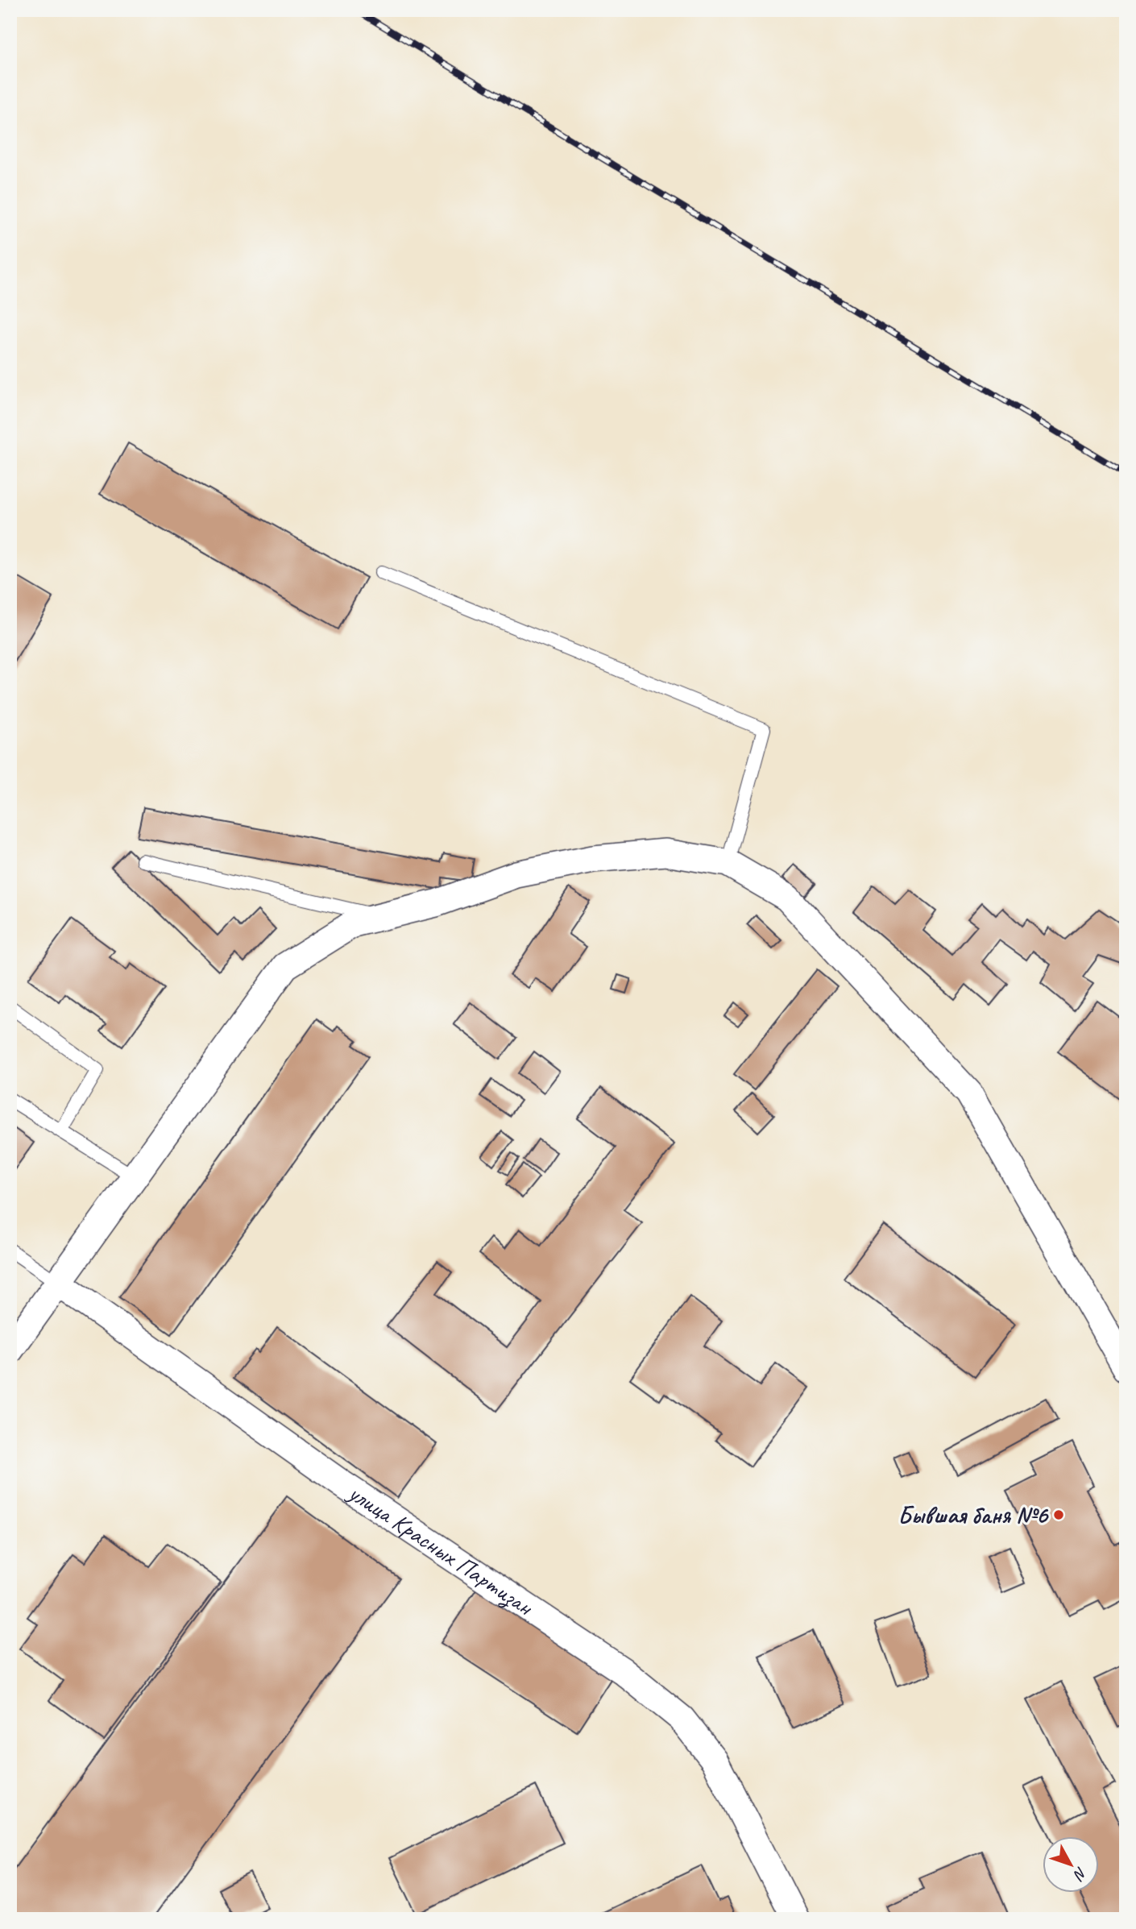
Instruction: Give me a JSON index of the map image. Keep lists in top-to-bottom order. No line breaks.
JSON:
{"streets":{"street":["улица Красных Партизан"]},"places":["Бывшая баня №6"],"north":"bottom right"}
